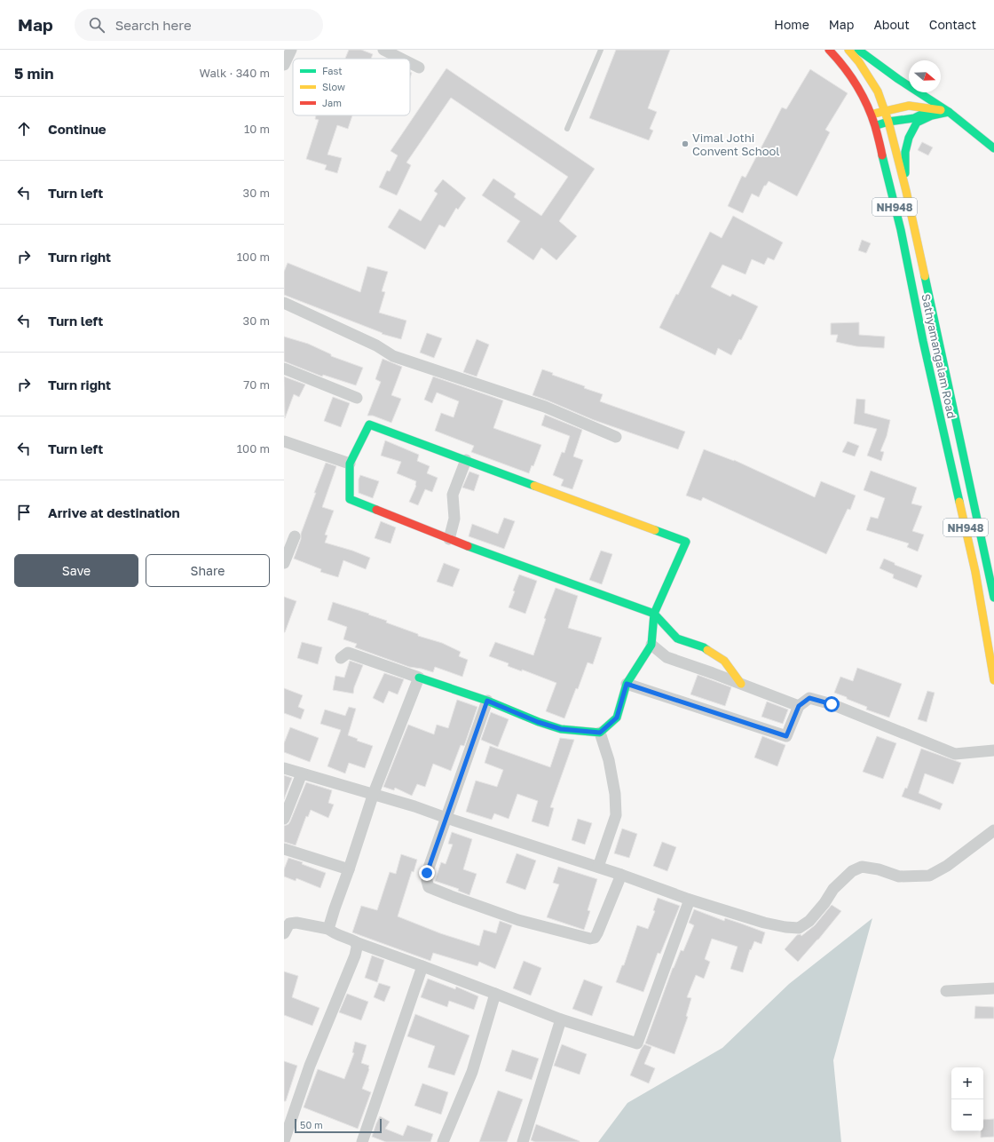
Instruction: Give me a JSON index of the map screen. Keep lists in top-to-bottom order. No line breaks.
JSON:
{"streets":{"main road":["NH948","Sathyamangalam Road"]},"places":["Vimal Jothi Convent School"],"legend":["Fast","Slow","Jam"],"scale_bar":"50 m","north":"right","page":{"header":"Map","search":"Search here","nav":["Home","Map","About","Contact"],"heading":["5 min","Walk · 340 m"],"list":[["Continue","10 m"],["Turn left","30 m"],["Turn right","100 m"],["Turn left","30 m"],["Turn right","70 m"],["Turn left","100 m"],"Arrive at destination"],"buttons":["Save","Share"],"map_buttons":["+","−"],"scale":"50 m"}}
